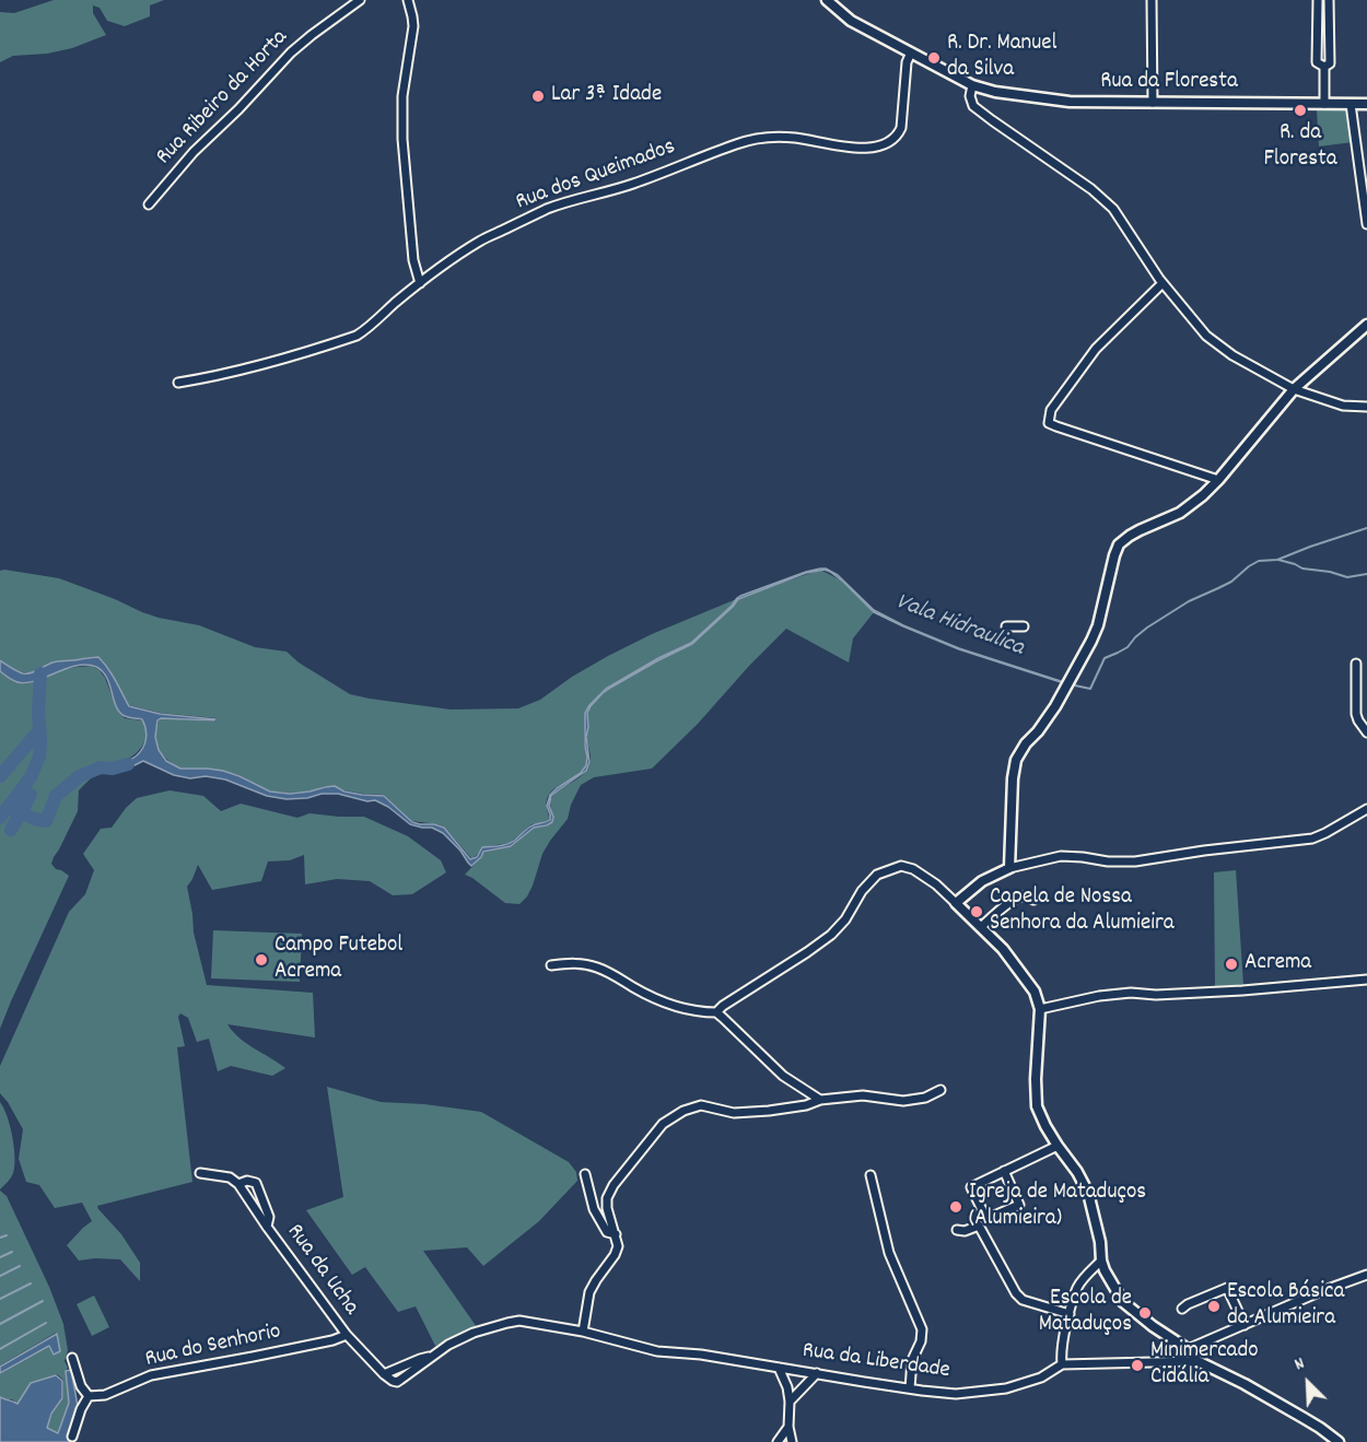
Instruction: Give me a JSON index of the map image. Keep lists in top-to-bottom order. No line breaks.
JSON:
{"streets":{"street":["Rua da Floresta","Rua Ribeiro da Horta","Rua dos Queimados","Rua da Ucha","Rua do Senhorio","Rua da Liberdade"]},"crossings":[["Rua da Floresta","Rua dos Queimados"],["Rua da Ucha","Rua do Senhorio"],["Rua da Ucha","Rua da Liberdade"],["Rua do Senhorio","Rua da Liberdade"]],"water":["Vala Hidraulica"],"places":["R. Dr. Manuel da Silva","Lar 3ª Idade","R. da Floresta","Capela de Nossa Senhora da Alumieira","Campo Futebol Acrema","Acrema","Igreja de Mataduços (Alumieira)","Escola Básica da Alumieira","Escola de Mataduços","Minimercado Cidália"],"north":"top left"}
